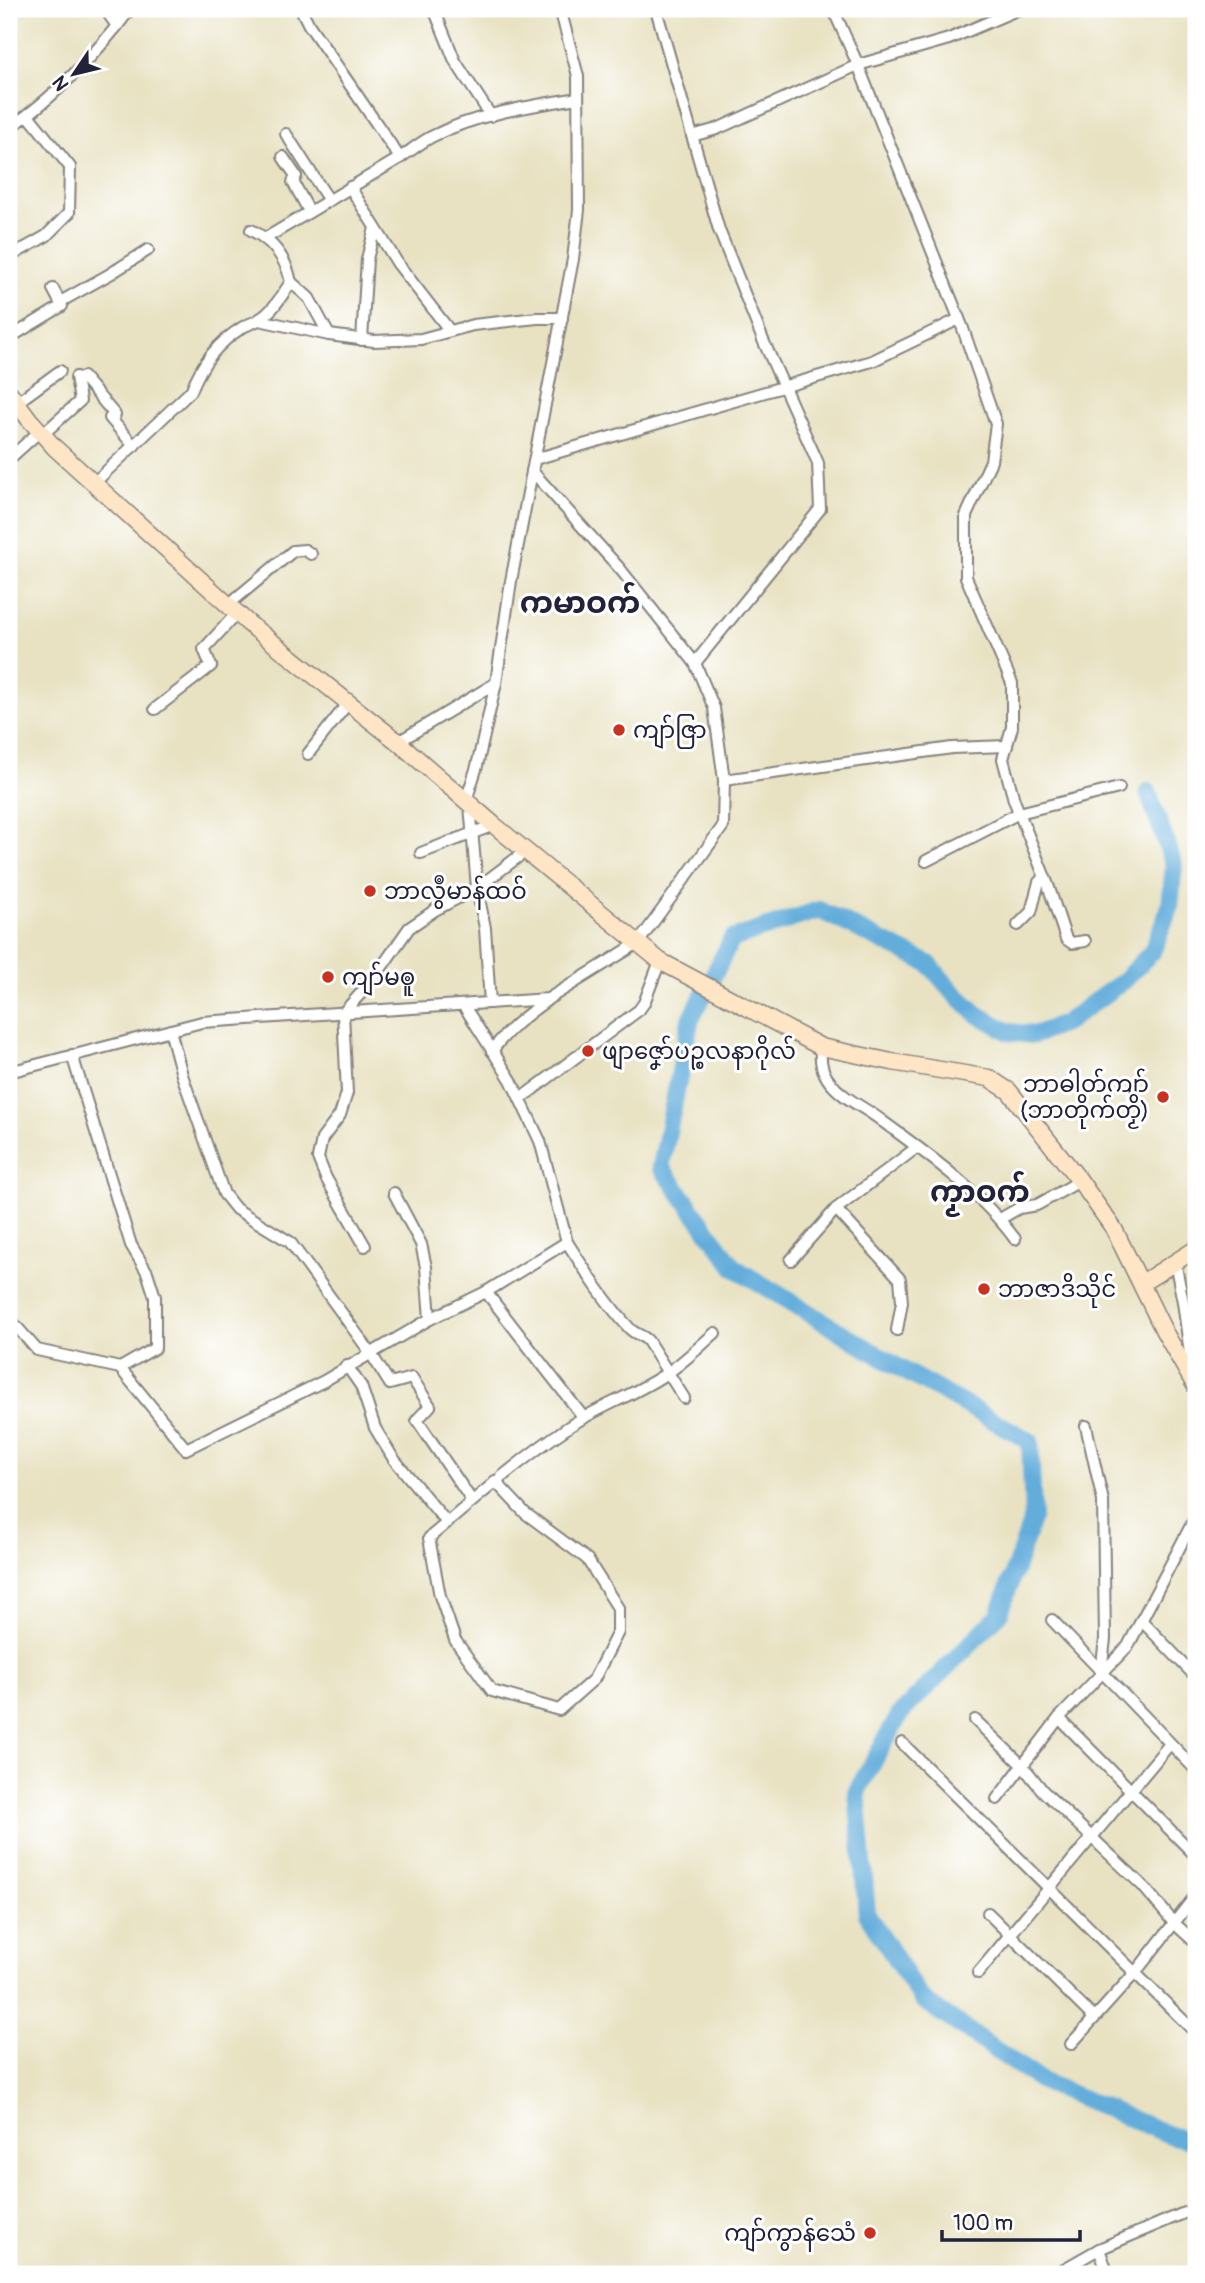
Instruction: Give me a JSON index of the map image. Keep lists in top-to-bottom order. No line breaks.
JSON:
{"districts":["ကမာဝက်","ကၟာဝက်"],"places":["ကျာ်ဇြာ","ဘာလွဳမာန်ထဝ်","ကျာ်မၜူ","ဖျာဇၞော်ပဉ္စလနာဂိုလ်","ဘာဓါတ်ကျာ် (ဘာတိုက်တၟိ)","ဘာဇာဒိသိုင်","ကျာ်ကွာန်သေံ"],"scale_bar":"100 m","north":"bottom left"}
